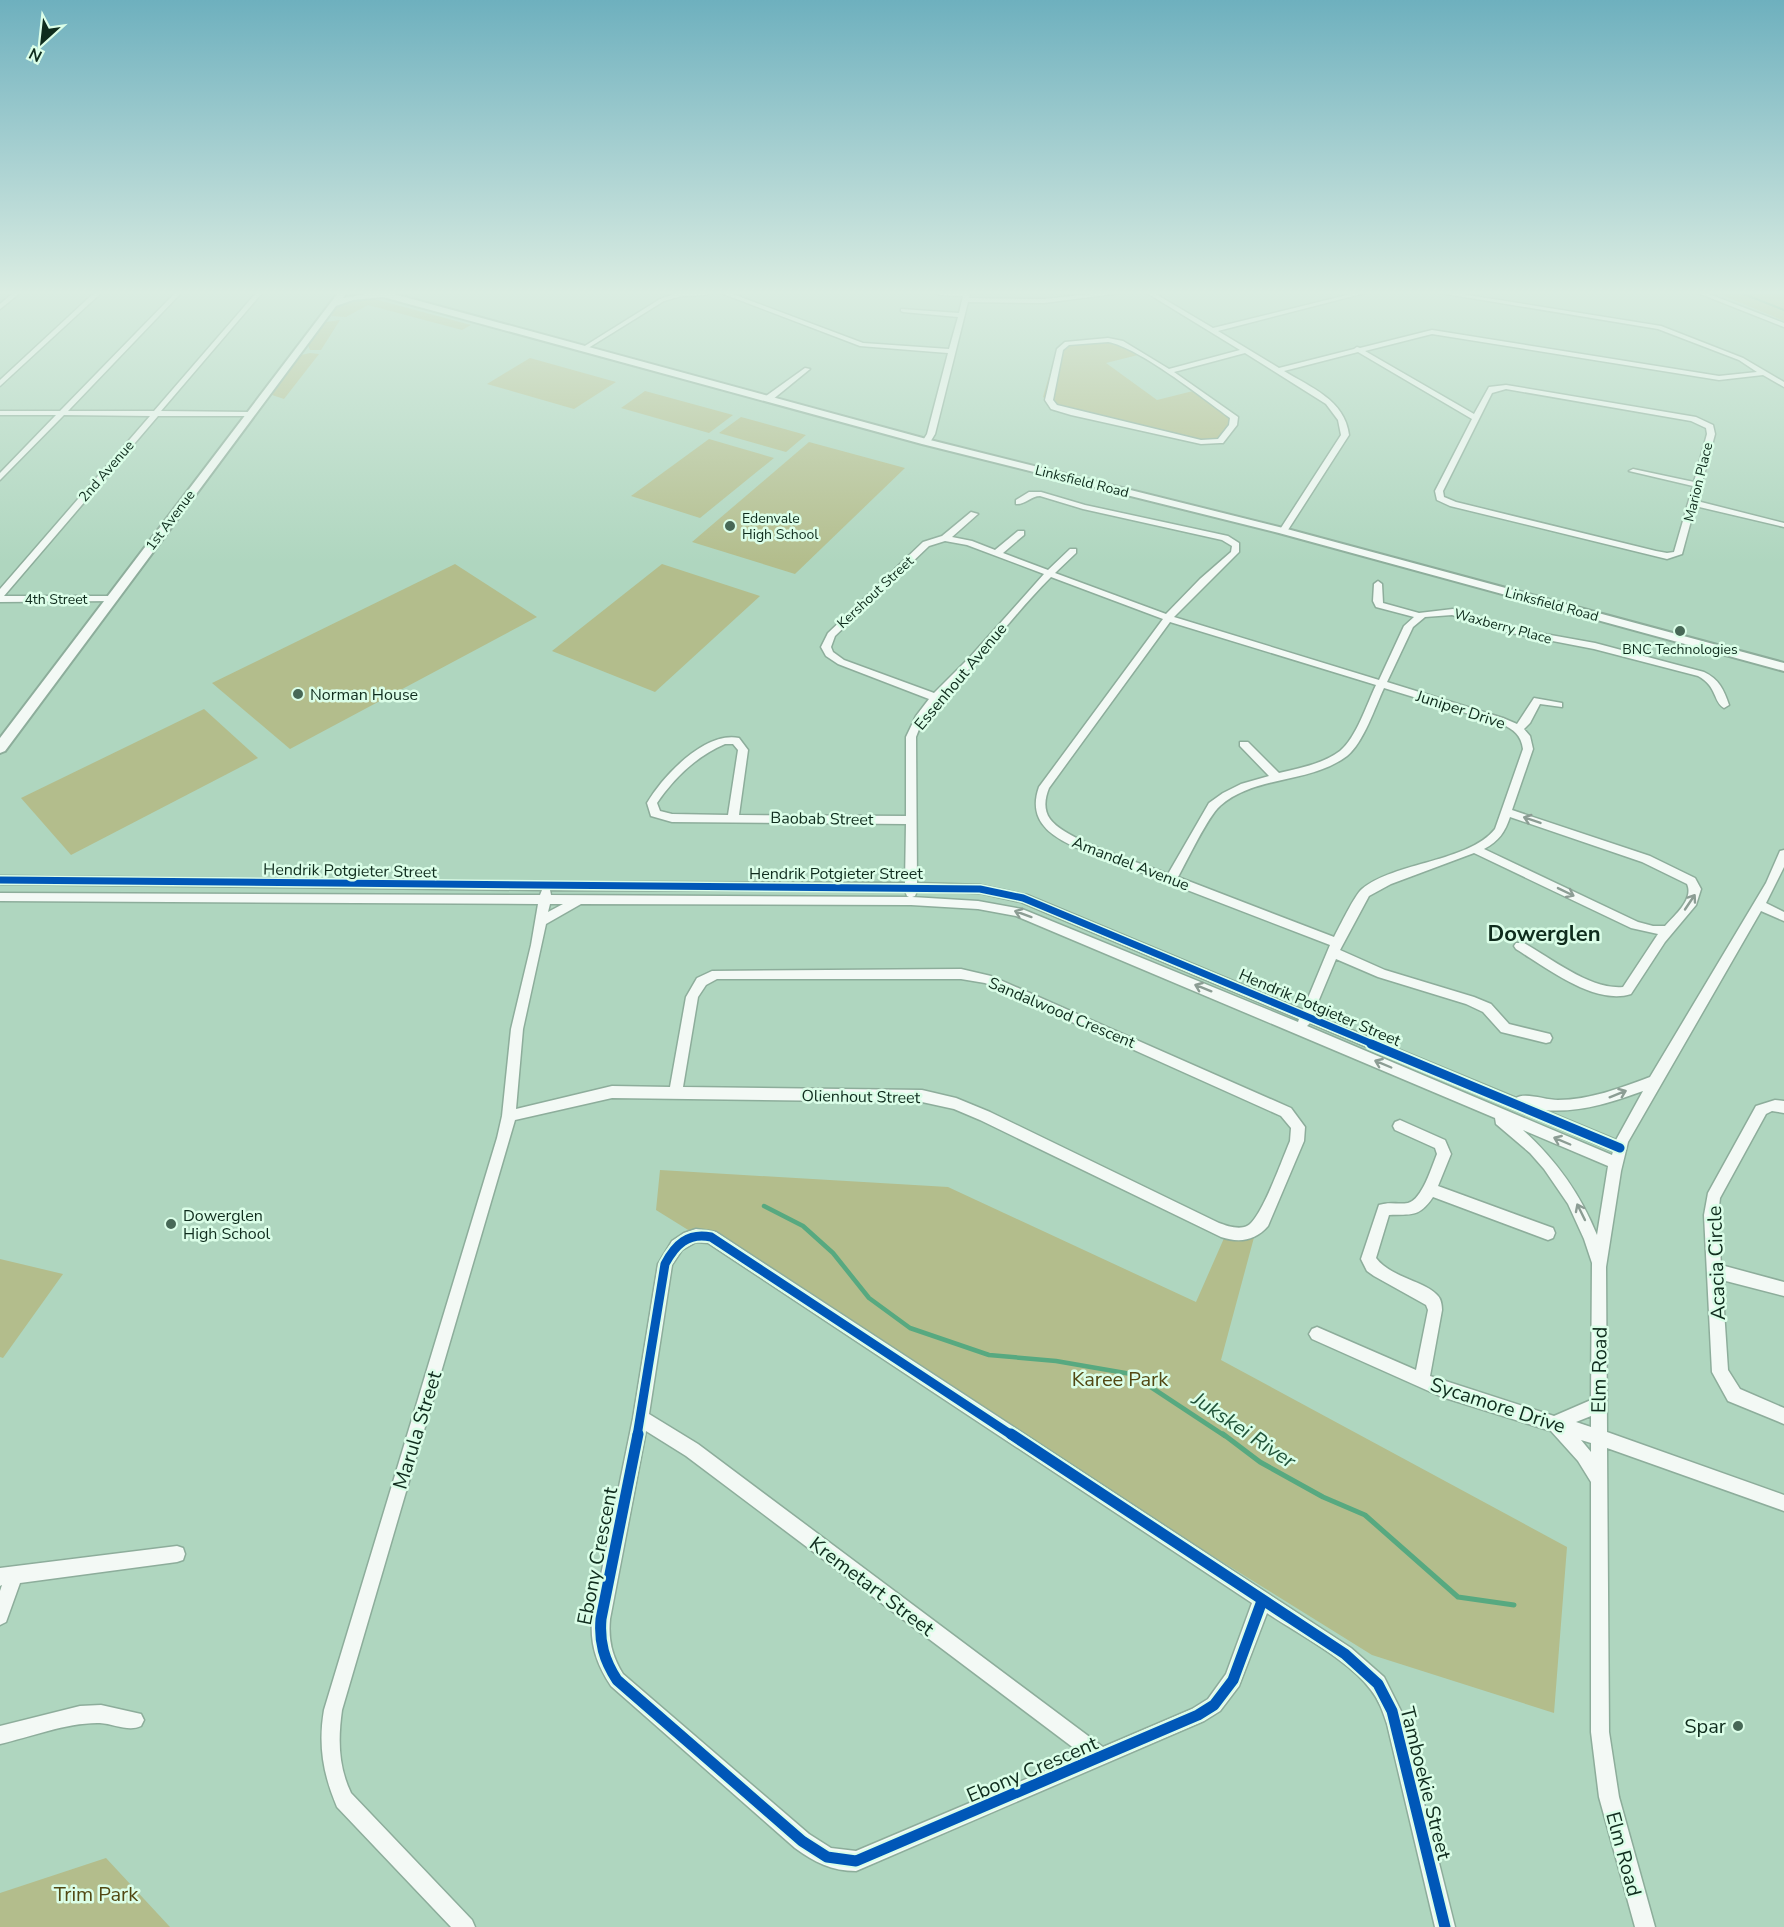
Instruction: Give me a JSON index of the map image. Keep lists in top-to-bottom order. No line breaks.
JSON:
{"streets":{"main road":["Linksfield Road","1st Avenue"],"street":["2nd Avenue","Marion Place","Kershout Street","4th Street","Waxberry Place","Essenhout Avenue","Juniper Drive","Baobab Street","Amandel Avenue","Hendrik Potgieter Street","Sandalwood Crescent","Olienhout Street","Acacia Circle","Elm Road","Sycamore Drive","Marula Street","Ebony Crescent","Kremetart Street","Tamboekie Street"]},"crossings":[["2nd Avenue","4th Street"],["1st Avenue","4th Street"],["Kershout Street","Essenhout Avenue"],["Essenhout Avenue","Juniper Drive"],["Essenhout Avenue","Baobab Street"],["Essenhout Avenue","Hendrik Potgieter Street"],["Juniper Drive","Amandel Avenue"],["Juniper Drive","Hendrik Potgieter Street"],["Hendrik Potgieter Street","Elm Road"],["Hendrik Potgieter Street","Marula Street"],["Sandalwood Crescent","Olienhout Street"],["Olienhout Street","Marula Street"],["Elm Road","Sycamore Drive"],["Ebony Crescent","Kremetart Street"],["Ebony Crescent","Tamboekie Street"]],"districts":["Dowerglen"],"water":["Jukskei River"],"parks":["Karee Park","Trim Park"],"places":["Edenvale High School","BNC Technologies","Norman House","Dowerglen High School","Spar"],"north":"bottom left"}
